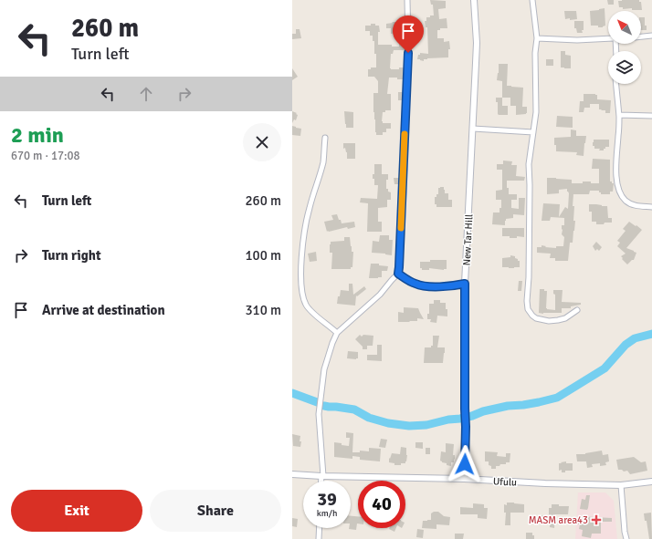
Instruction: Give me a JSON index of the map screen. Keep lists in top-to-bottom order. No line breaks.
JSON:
{"streets":{"street":["New Tar Hill","Ufulu"]},"crossings":[["New Tar Hill","Ufulu"]],"places":{"health":["MASM area43"]},"north":"top left","page":{"turn":["260 m","Turn left"],"heading":["2 min","670 m · 17:08"],"list":[{"name":"Turn left","value":"260 m"},{"name":"Turn right","value":"100 m"},{"name":"Arrive at destination","value":"310 m"}],"speed":"39 km/h","limit":"40","buttons":["Exit","Share"]}}
